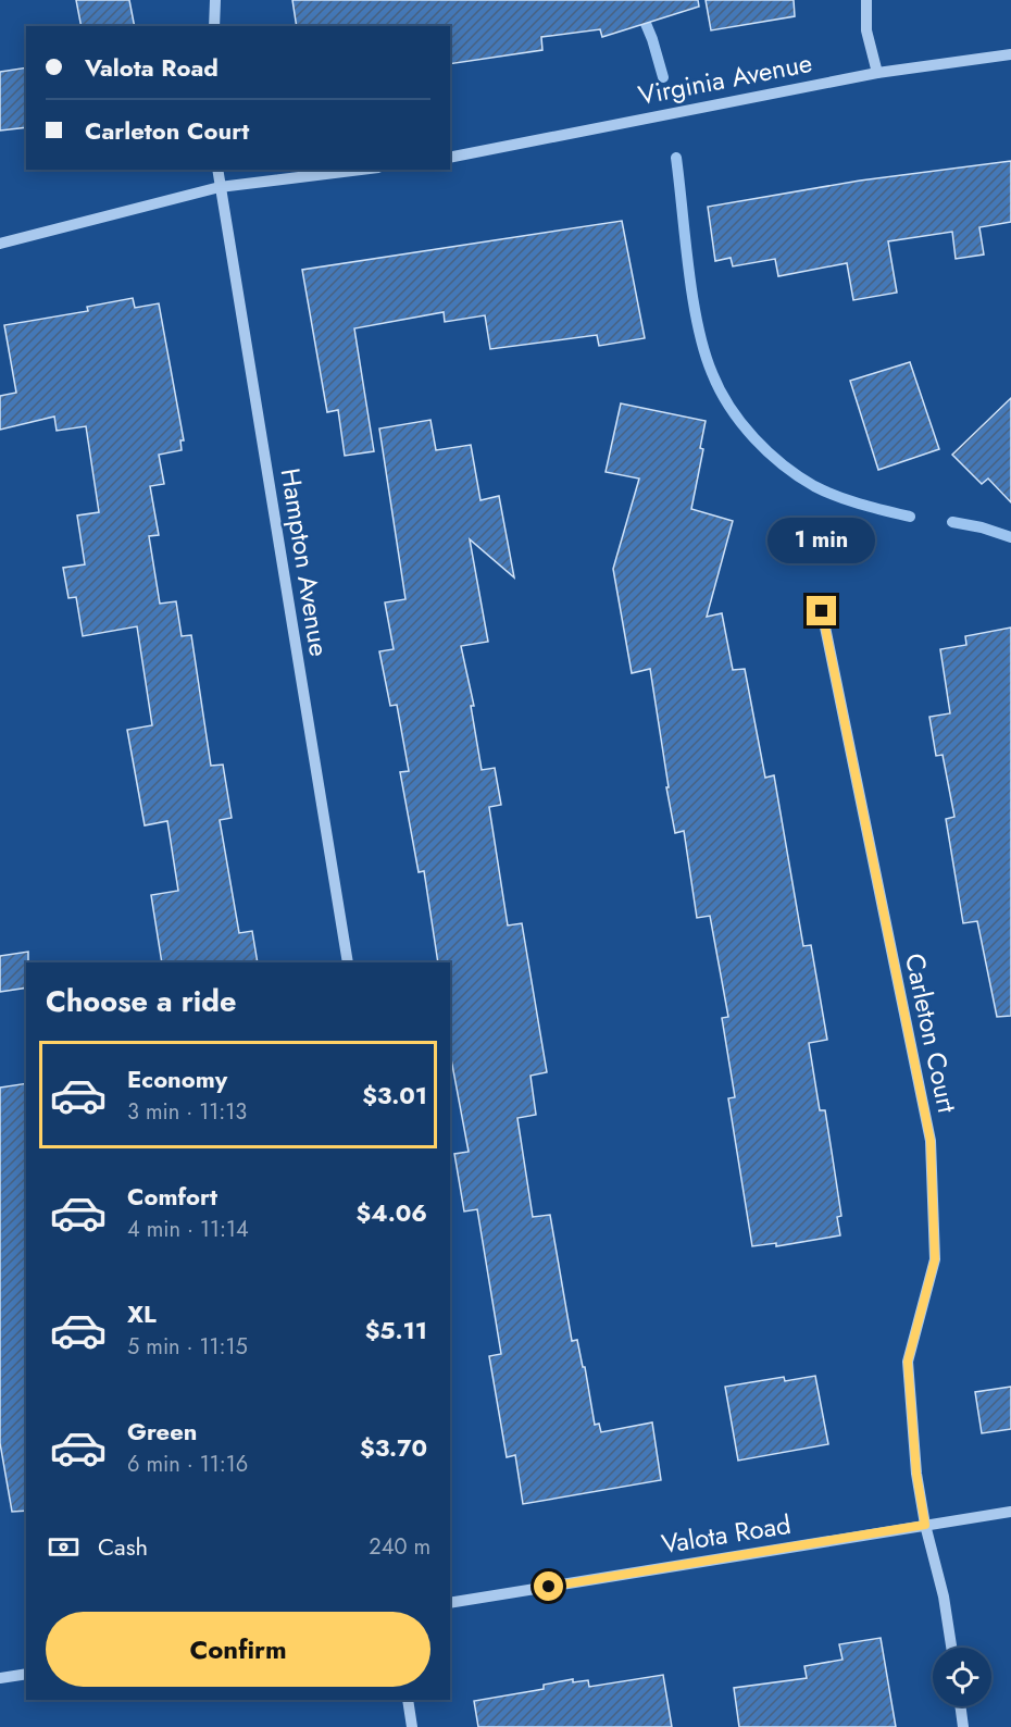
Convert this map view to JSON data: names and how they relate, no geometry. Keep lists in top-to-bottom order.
{
  "streets": {
    "street": [
      "Virginia Avenue",
      "Hampton Avenue",
      "Carleton Court",
      "Valota Road"
    ]
  },
  "crossings": [
    ["Carleton Court", "Valota Road"]
  ],
  "page": {
    "banner": ["Valota Road", "Carleton Court"],
    "bubble": "1 min",
    "heading": "Choose a ride",
    "list": [
      {
        "name": "Economy",
        "note": "3 min · 11:13",
        "value": "$3.01"
      },
      {
        "name": "Comfort",
        "note": "4 min · 11:14",
        "value": "$4.06"
      },
      {
        "name": "XL",
        "note": "5 min · 11:15",
        "value": "$5.11"
      },
      {
        "name": "Green",
        "note": "6 min · 11:16",
        "value": "$3.70"
      }
    ],
    "pay": ["Cash", "240 m"],
    "buttons": "Confirm"
  }
}
